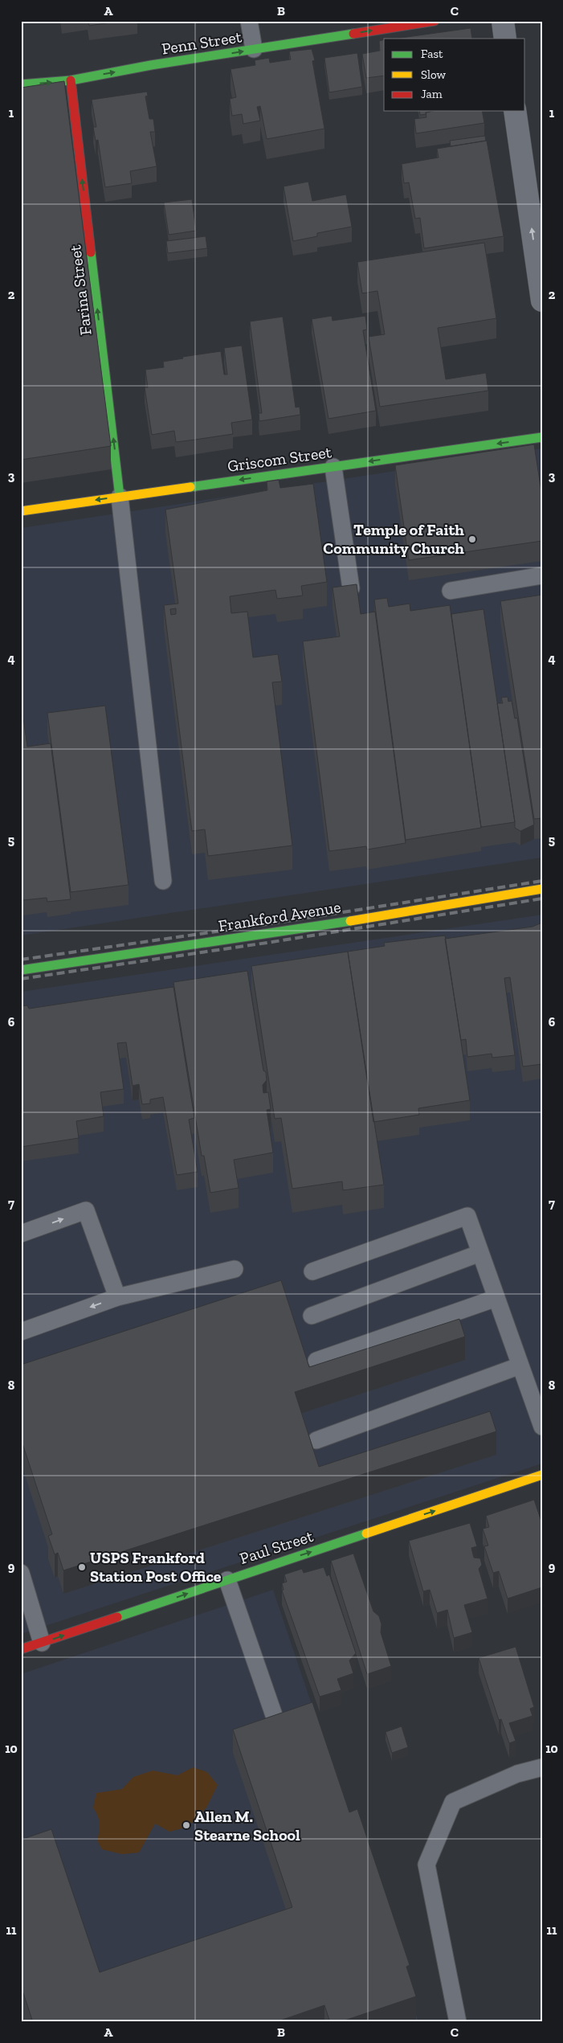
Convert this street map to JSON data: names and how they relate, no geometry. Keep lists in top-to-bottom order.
{
  "streets": {
    "street": [
      "Penn Street",
      "Farina Street",
      "Griscom Street",
      "Frankford Avenue",
      "Paul Street"
    ]
  },
  "crossings": [
    ["Penn Street", "Farina Street"],
    ["Farina Street", "Griscom Street"]
  ],
  "one_way": [
    "Penn Street",
    "Farina Street",
    "Griscom Street",
    "Paul Street"
  ],
  "places": ["Temple of Faith Community Church", "USPS Frankford Station Post Office", "Allen M. Stearne School"],
  "legend": ["Fast", "Slow", "Jam"],
  "grid": {
    "columns": ["A", "B", "C"],
    "rows": [
      "1",
      "2",
      "3",
      "4",
      "5",
      "6",
      "7",
      "8",
      "9",
      "10",
      "11"
    ]
  }
}
